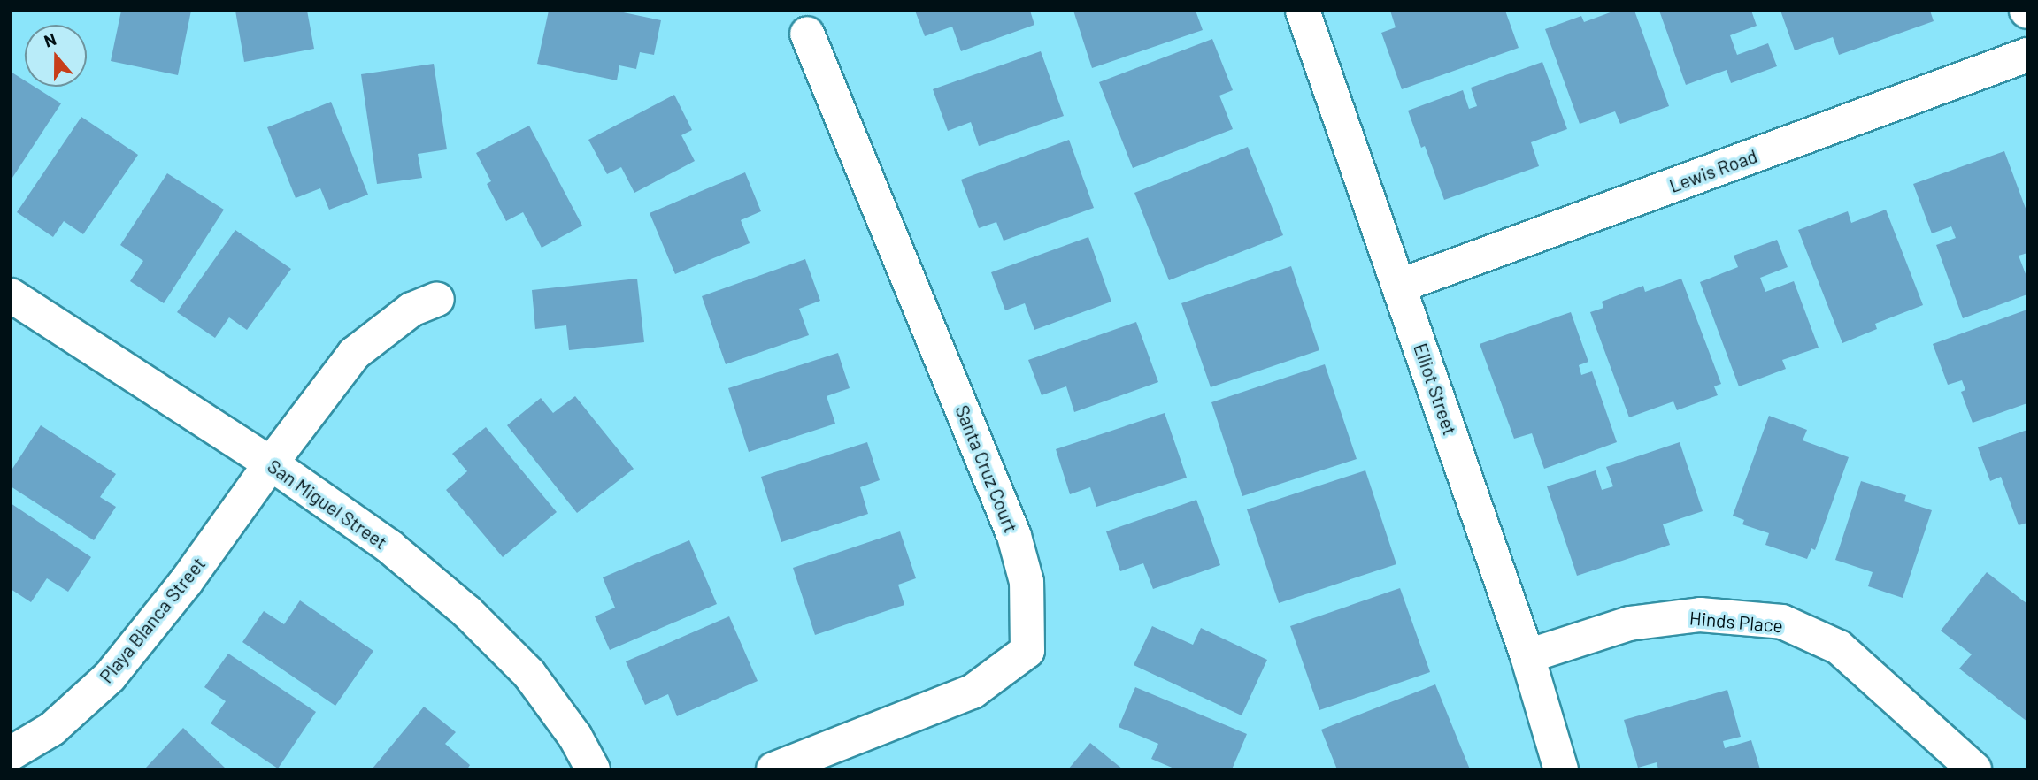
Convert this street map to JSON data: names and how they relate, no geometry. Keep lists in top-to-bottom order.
{
  "streets": {
    "street": [
      "Lewis Road",
      "Elliot Street",
      "Santa Cruz Court",
      "San Miguel Street",
      "Playa Blanca Street",
      "Hinds Place"
    ]
  },
  "crossings": [
    ["Lewis Road", "Elliot Street"],
    ["Elliot Street", "Hinds Place"],
    ["San Miguel Street", "Playa Blanca Street"]
  ],
  "north": "top"
}
